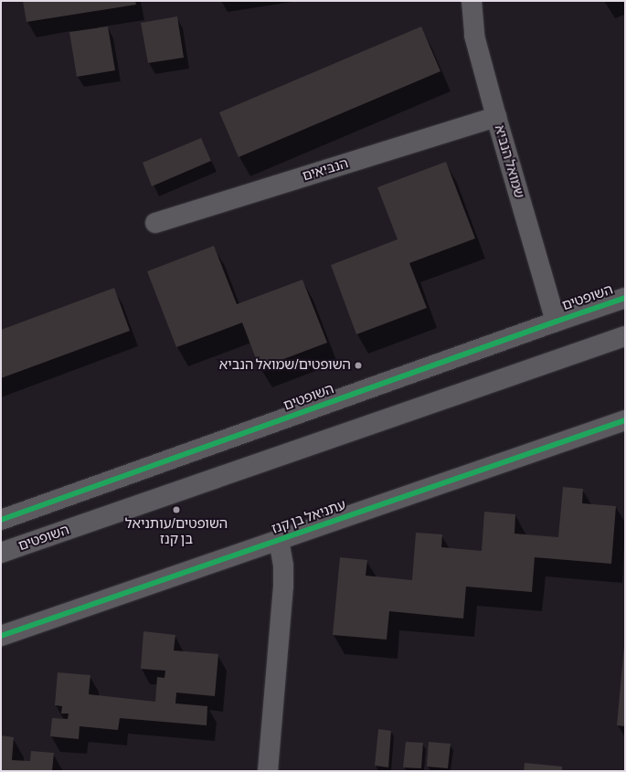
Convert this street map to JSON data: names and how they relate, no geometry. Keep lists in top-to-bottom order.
{
  "streets": {
    "street": [
      "שמואל הנביא",
      "הנביאים",
      "השופטים",
      "עתניאל בן קנז"
    ]
  },
  "crossings": [
    ["שמואל הנביא", "הנביאים"],
    ["שמואל הנביא", "השופטים"]
  ],
  "places": ["השופטים/שמואל הנביא", "השופטים/עותניאל בן קנז"]
}
